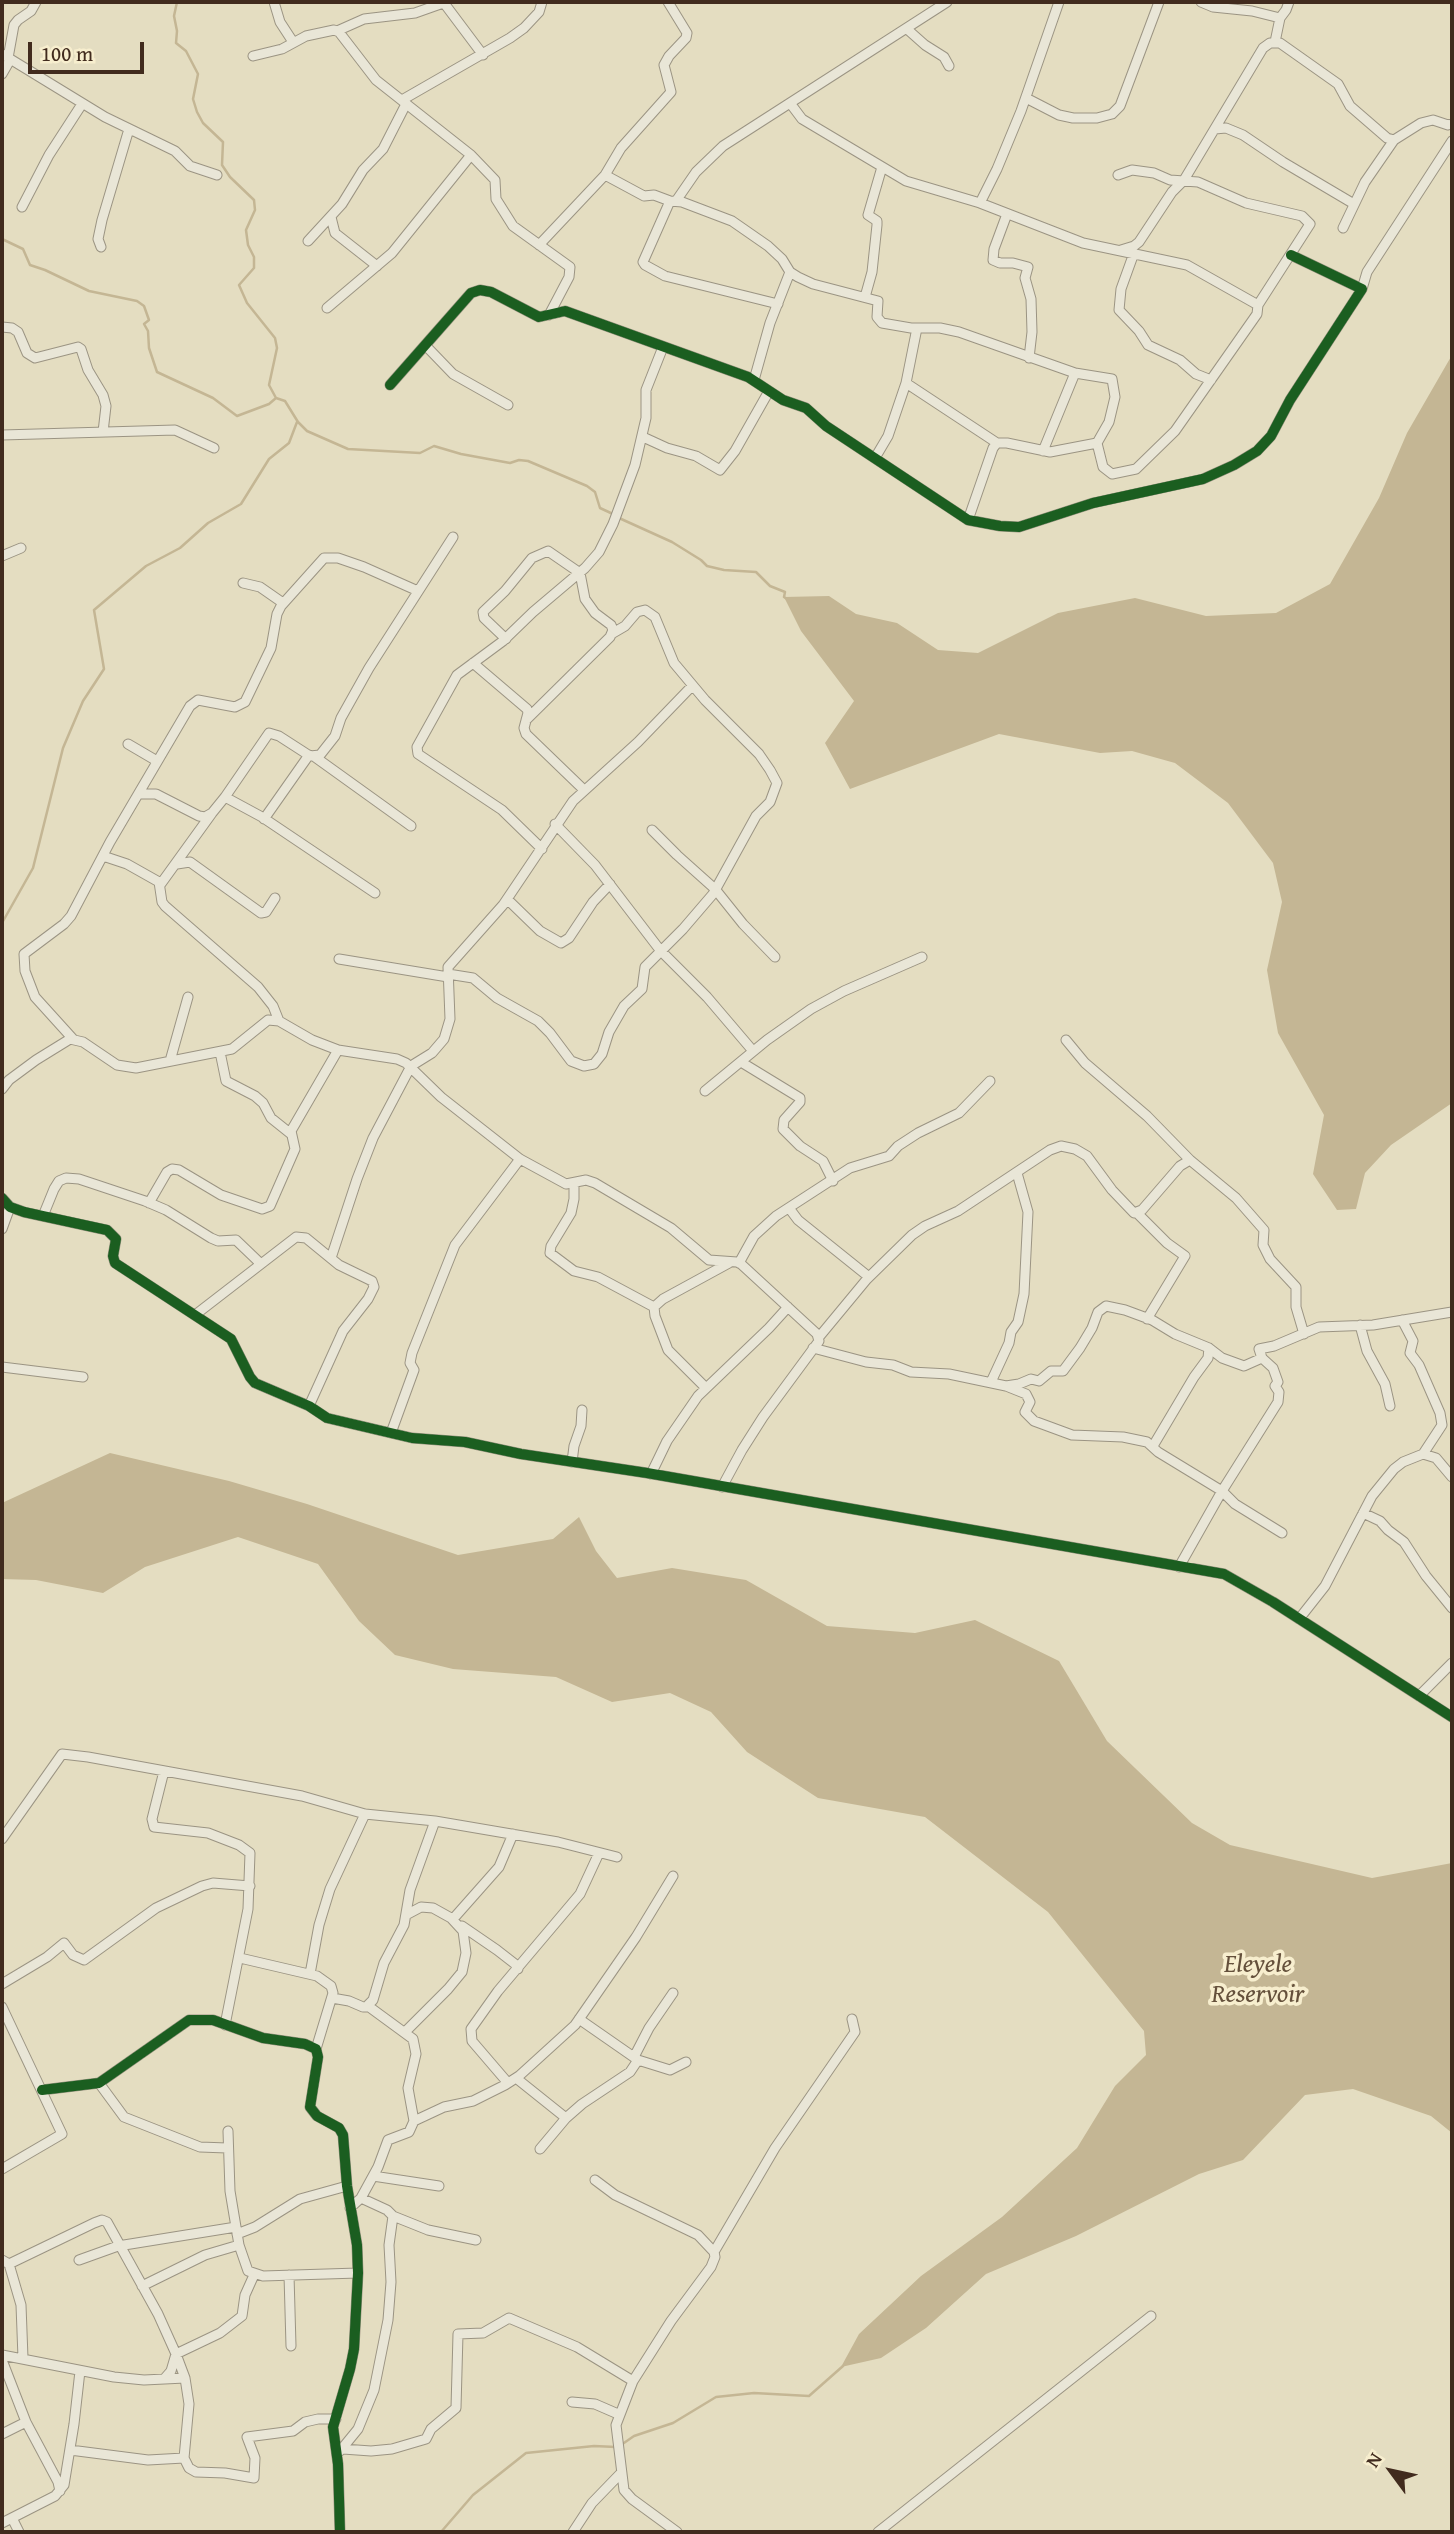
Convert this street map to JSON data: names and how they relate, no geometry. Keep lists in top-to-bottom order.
{
  "water": ["Eleyele Reservoir"],
  "scale_bar": "100 m",
  "north": "top left"
}
